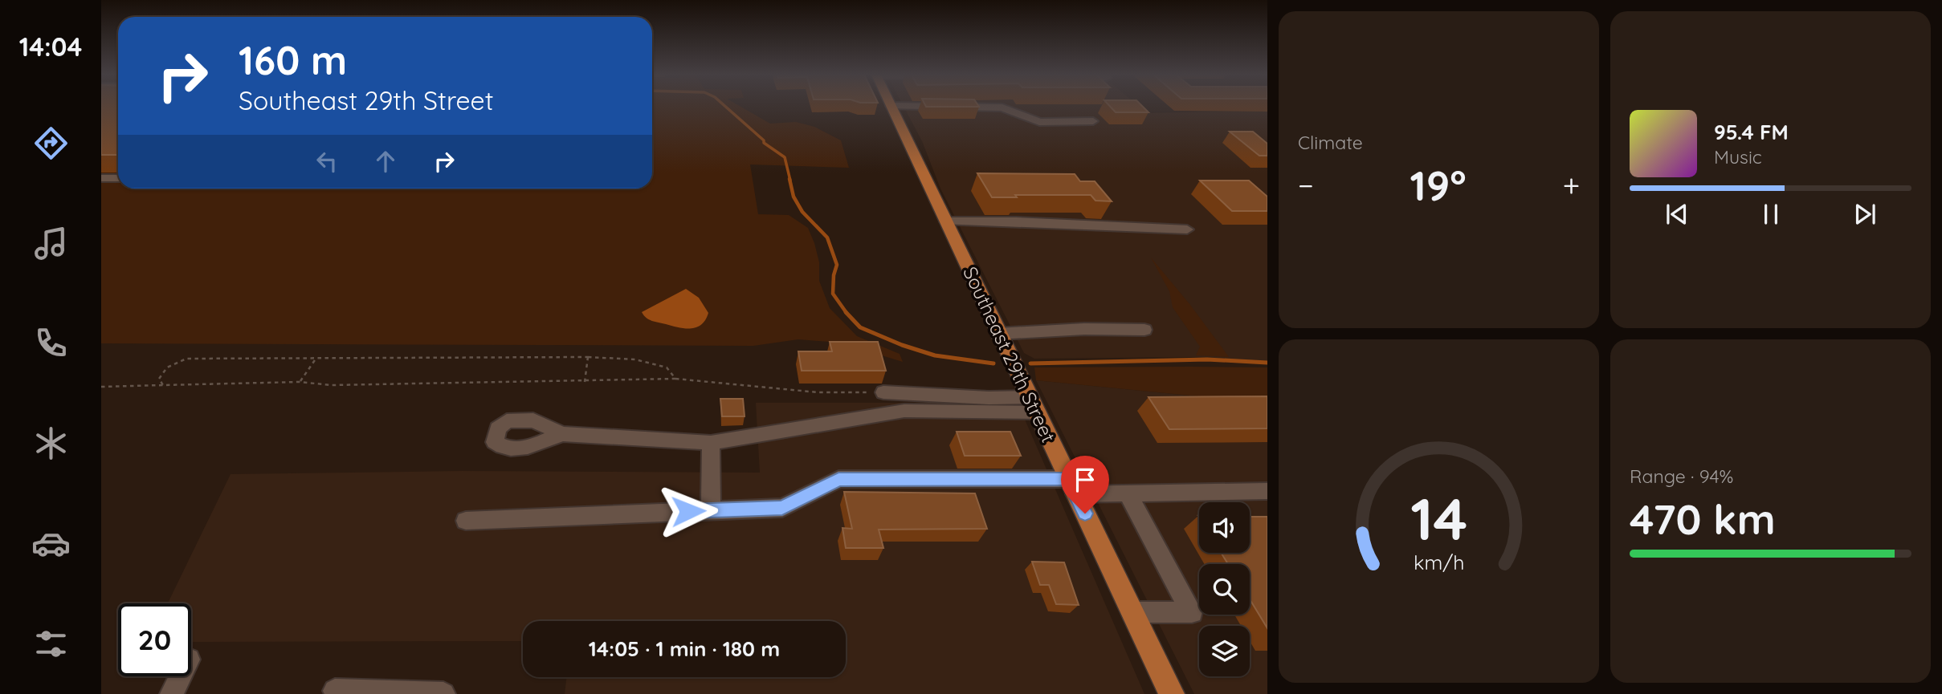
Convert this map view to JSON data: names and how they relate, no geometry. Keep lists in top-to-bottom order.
{
  "streets": {
    "main road": ["Southeast 29th Street"]
  },
  "page": {
    "tabs": "14:04",
    "tile": [
      "Climate",
      ["Range · 94%", "470 km"]
    ],
    "turn": ["160 m", "Southeast 29th Street"],
    "song": ["95.4 FM", "Music"],
    "heat": ["−", "19°", "+"],
    "limit": "20",
    "trip": "14:05 · 1 min · 180 m",
    "gauge": ["14", "km/h"]
  }
}
